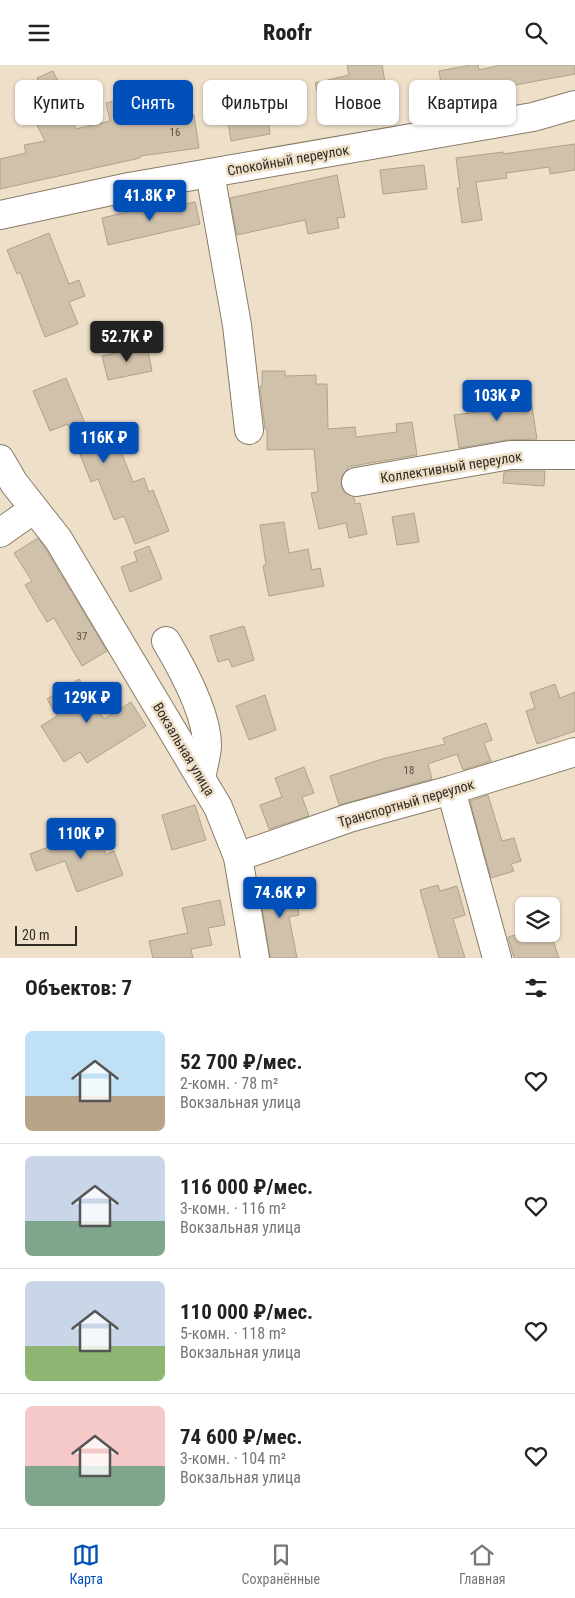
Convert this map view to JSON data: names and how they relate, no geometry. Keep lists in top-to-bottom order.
{
  "streets": {
    "street": [
      "Спокойный переулок",
      "Коллективный переулок",
      "Вокзальная улица",
      "Транспортный переулок"
    ]
  },
  "crossings": [
    ["Вокзальная улица", "Транспортный переулок"]
  ],
  "house_numbers": ["16", "37", "18"],
  "scale_bar": "20 m",
  "page": {
    "header": "Roofr",
    "chip": [
      "Купить",
      "Снять",
      "Фильтры",
      "Новое",
      "Квартира"
    ],
    "price": [
      "41.8K ₽",
      "52.7K ₽",
      "103K ₽",
      "116K ₽",
      "129K ₽",
      "110K ₽",
      "74.6K ₽"
    ],
    "scale": "20 m",
    "heading": "Объектов: 7",
    "list": [
      {
        "name": "52 700 ₽/мес.",
        "note": "2-комн. · 78 m² · Вокзальная улица"
      },
      {
        "name": "116 000 ₽/мес.",
        "note": "3-комн. · 116 m² · Вокзальная улица"
      },
      {
        "name": "110 000 ₽/мес.",
        "note": "5-комн. · 118 m² · Вокзальная улица"
      },
      {
        "name": "74 600 ₽/мес.",
        "note": "3-комн. · 104 m² · Вокзальная улица"
      }
    ],
    "tabs": ["Карта", "Сохранённые", "Главная"]
  }
}
